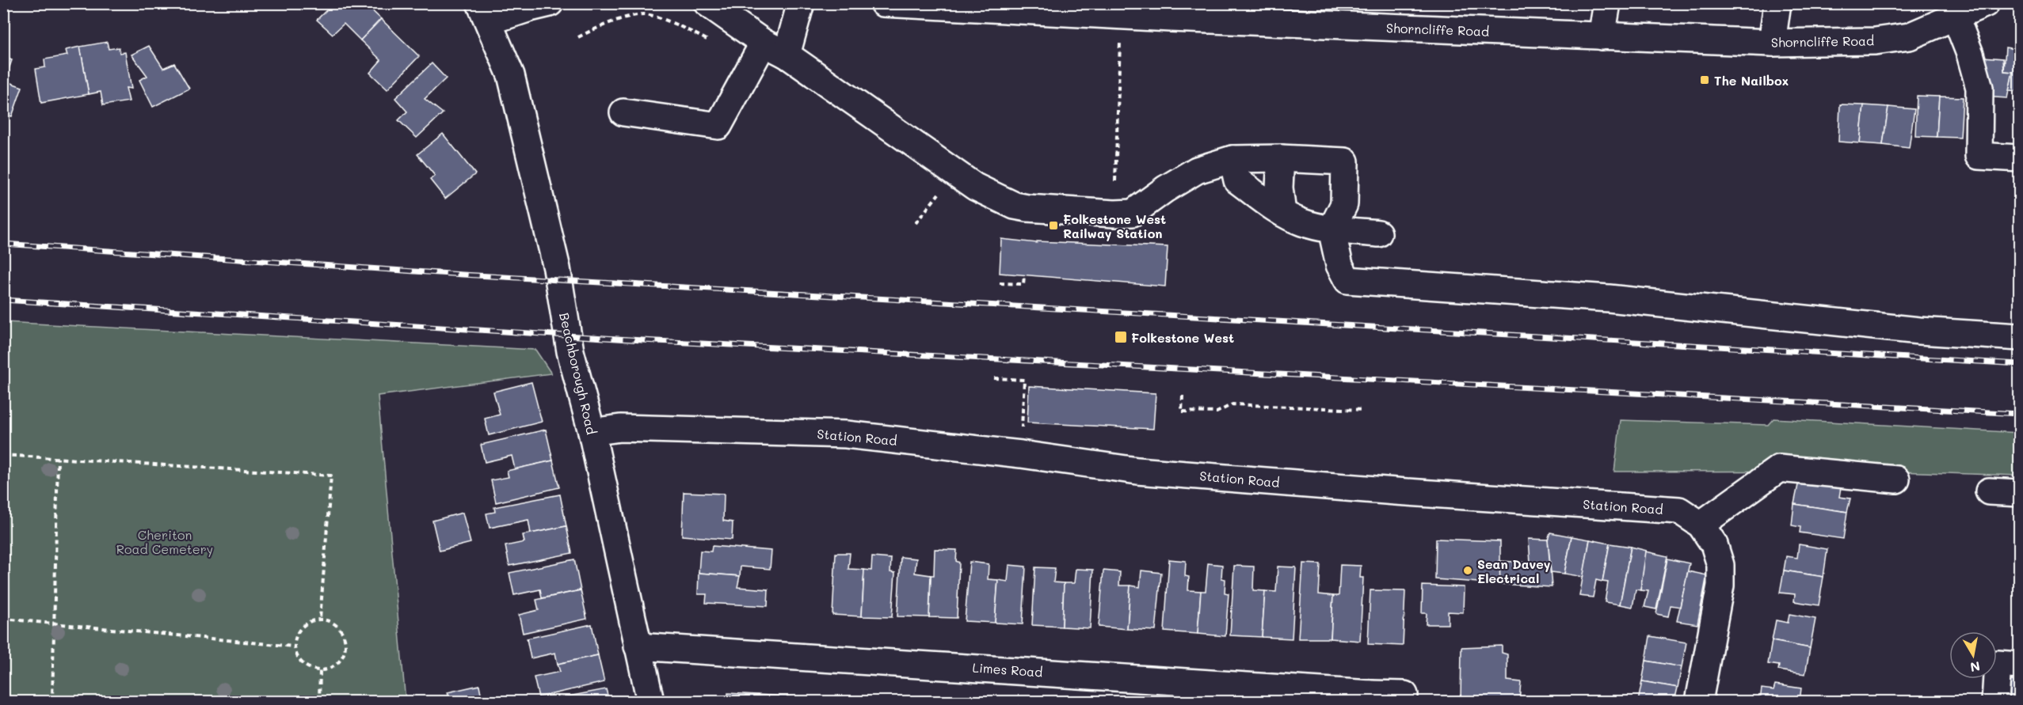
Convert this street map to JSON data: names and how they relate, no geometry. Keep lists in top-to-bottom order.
{
  "streets": {
    "street": [
      "Shorncliffe Road",
      "Beachborough Road",
      "Station Road",
      "Limes Road"
    ]
  },
  "crossings": [
    ["Beachborough Road", "Station Road"],
    ["Beachborough Road", "Limes Road"]
  ],
  "parks": ["Cheriton Road Cemetery"],
  "places": {
    "transit": ["The Nailbox", "Folkestone West Railway Station", "Folkestone West"],
    "other": ["Sean Davey Electrical"]
  },
  "north": "bottom"
}
